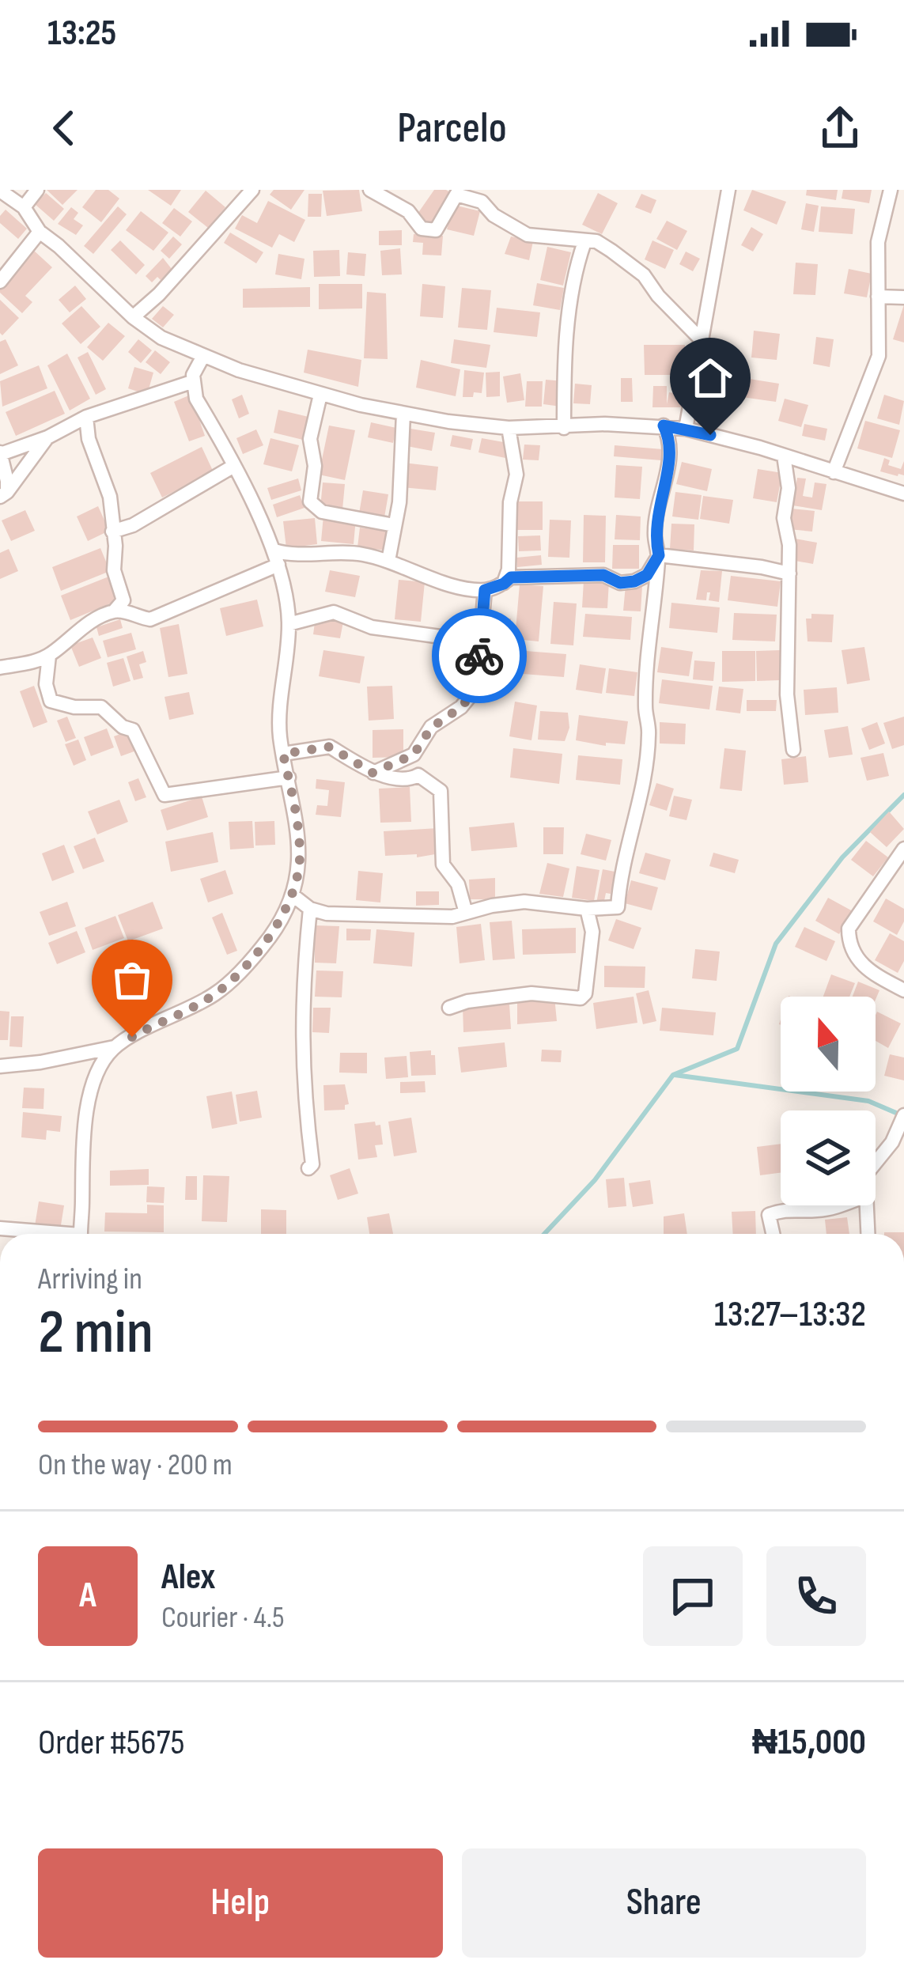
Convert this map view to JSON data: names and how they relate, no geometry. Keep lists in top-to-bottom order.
{
  "north": "top",
  "page": {
    "status": "13:25",
    "header": "Parcelo",
    "heading": ["2 min", "Arriving in", "13:27–13:32"],
    "panel": [
      "Alex",
      "Courier · 4.5",
      "Order #5675",
      "₦15,000"
    ],
    "bar": "On the way · 200 m",
    "round": "A",
    "buttons": ["Help", "Share"]
  }
}
